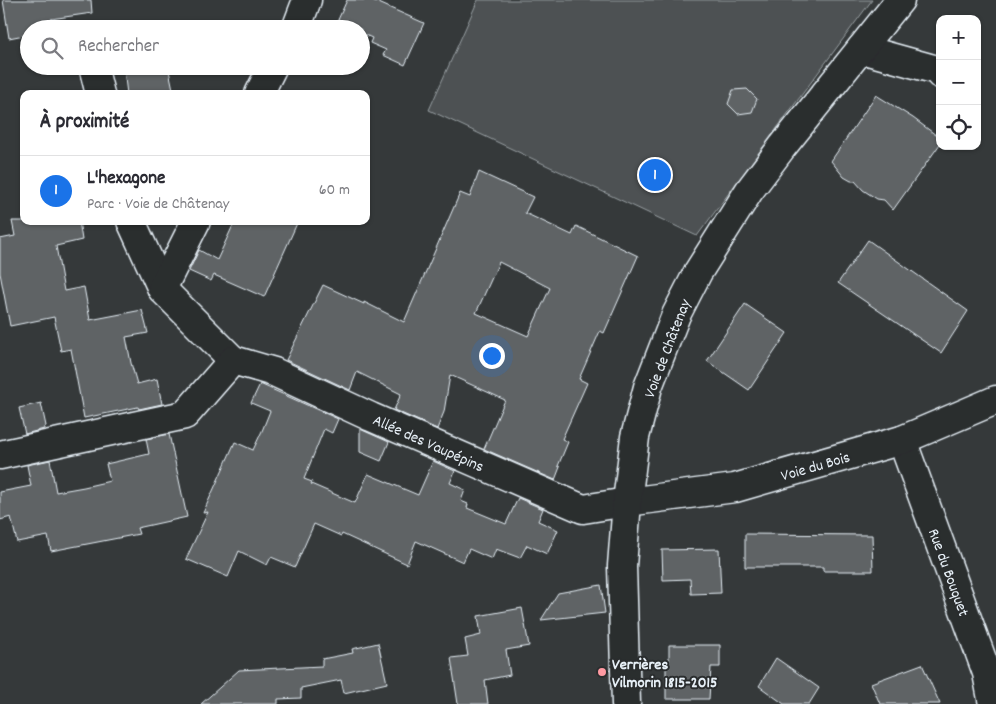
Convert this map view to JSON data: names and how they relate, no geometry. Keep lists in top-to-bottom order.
{
  "streets": {
    "street": [
      "Voie de Châtenay",
      "Allée des Vaupépins",
      "Voie du Bois",
      "Rue du Bouquet"
    ]
  },
  "crossings": [
    ["Voie de Châtenay", "Allée des Vaupépins"],
    ["Voie de Châtenay", "Voie du Bois"],
    ["Allée des Vaupépins", "Voie du Bois"],
    ["Voie du Bois", "Rue du Bouquet"]
  ],
  "places": ["Verrières Vilmorin 1815-2015"],
  "page": {
    "map_buttons": ["+", "−"],
    "search": "Rechercher",
    "heading": "À proximité",
    "list": [
      {
        "mark": "1",
        "name": "L'hexagone",
        "note": "Parc · Voie de Châtenay",
        "value": "60 m"
      }
    ],
    "pins": "1"
  }
}
